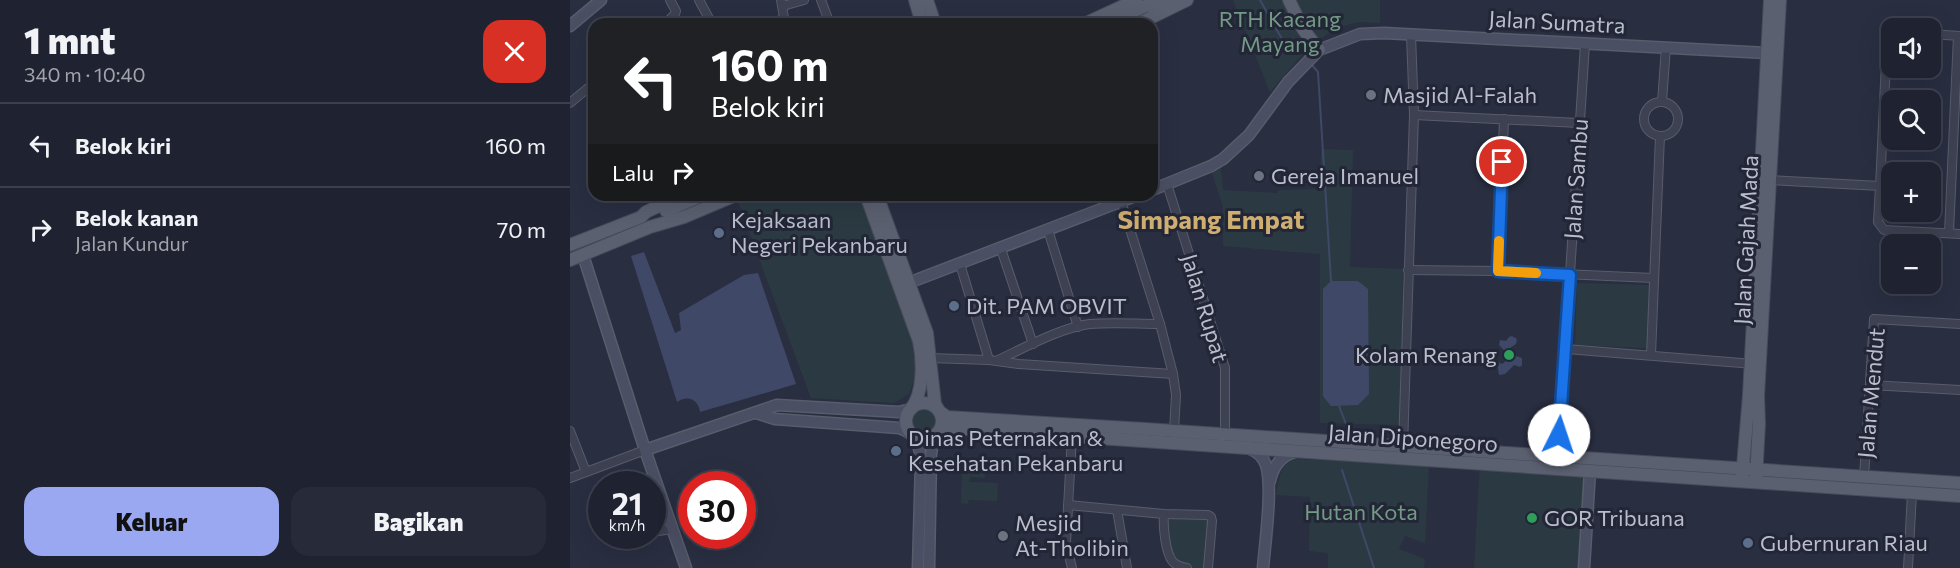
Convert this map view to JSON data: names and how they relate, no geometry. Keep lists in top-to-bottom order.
{
  "streets": {
    "main road": ["Jalan Gajah Mada", "Jalan Diponegoro"],
    "street": [
      "Jalan Sumatra",
      "Jalan Sambu",
      "Jalan Rupat",
      "Jalan Mendut"
    ]
  },
  "crossings": [
    ["Jalan Sumatra", "Jalan Sambu"],
    ["Jalan Sumatra", "Jalan Gajah Mada"],
    ["Jalan Sumatra", "Jalan Rupat"],
    ["Jalan Sambu", "Jalan Diponegoro"],
    ["Jalan Gajah Mada", "Jalan Diponegoro"],
    ["Jalan Rupat", "Jalan Diponegoro"],
    ["Jalan Mendut", "Jalan Diponegoro"]
  ],
  "districts": ["Simpang Empat"],
  "parks": ["RTH Kacang Mayang", "Hutan Kota"],
  "places": [
    "Masjid Al-Falah",
    "Gereja Imanuel",
    "Kejaksaan Negeri Pekanbaru",
    "Dit. PAM OBVIT",
    "Kolam Renang",
    "Dinas Peternakan & Kesehatan Pekanbaru",
    "GOR Tribuana",
    "Mesjid At-Tholibin",
    "Gubernuran Riau"
  ],
  "page": {
    "heading": ["1 mnt", "340 m · 10:40"],
    "map_buttons": ["+", "−"],
    "turn": ["160 m", "Belok kiri"],
    "list": [
      {
        "name": "Belok kiri",
        "value": "160 m"
      },
      {
        "name": "Belok kanan",
        "note": "Jalan Kundur",
        "value": "70 m"
      }
    ],
    "then": "Lalu",
    "speed": "21 km/h",
    "limit": "30",
    "buttons": ["Keluar", "Bagikan"]
  }
}
